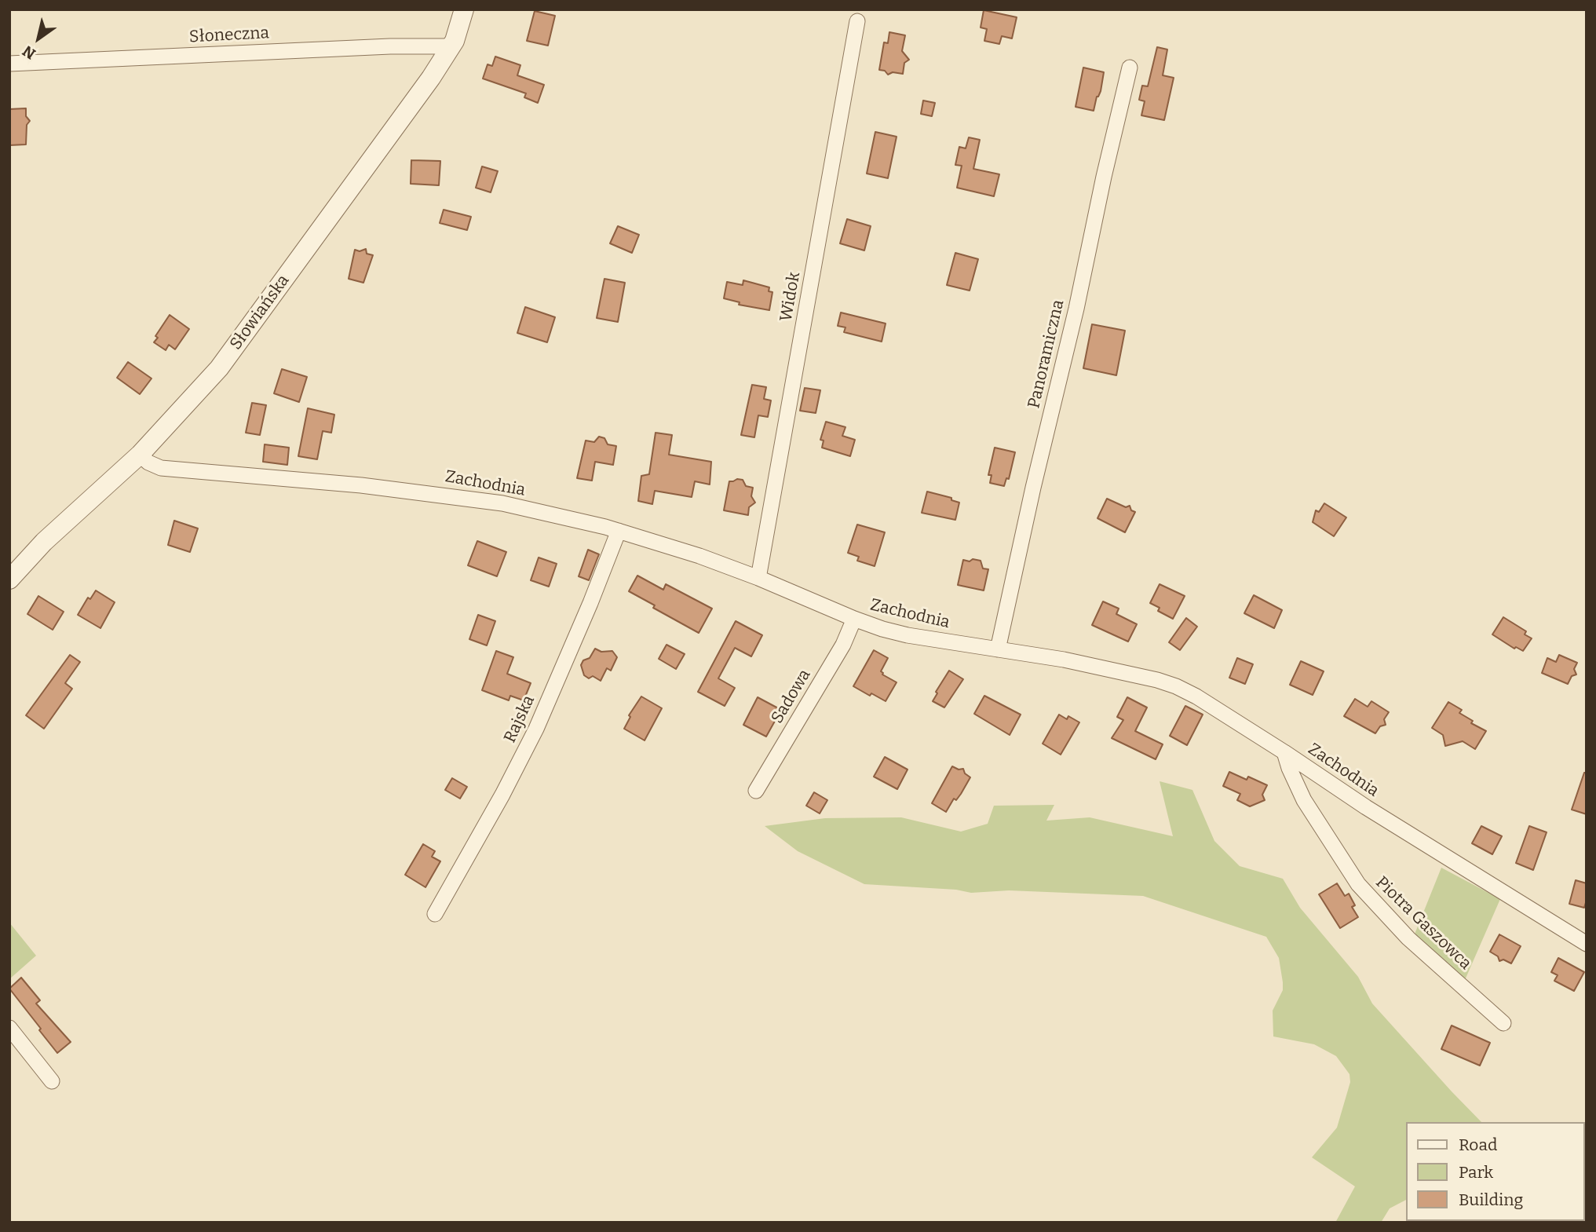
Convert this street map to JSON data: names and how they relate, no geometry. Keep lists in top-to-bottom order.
{
  "streets": {
    "street": [
      "Słoneczna",
      "Widok",
      "Słowiańska",
      "Panoramiczna",
      "Zachodnia",
      "Sadowa",
      "Rajska",
      "Piotra Gaszowca"
    ]
  },
  "crossings": [
    ["Słoneczna", "Słowiańska"],
    ["Widok", "Zachodnia"],
    ["Słowiańska", "Zachodnia"],
    ["Panoramiczna", "Zachodnia"],
    ["Zachodnia", "Sadowa"],
    ["Zachodnia", "Rajska"],
    ["Zachodnia", "Piotra Gaszowca"]
  ],
  "legend": ["Road", "Park", "Building"],
  "north": "bottom left"
}
